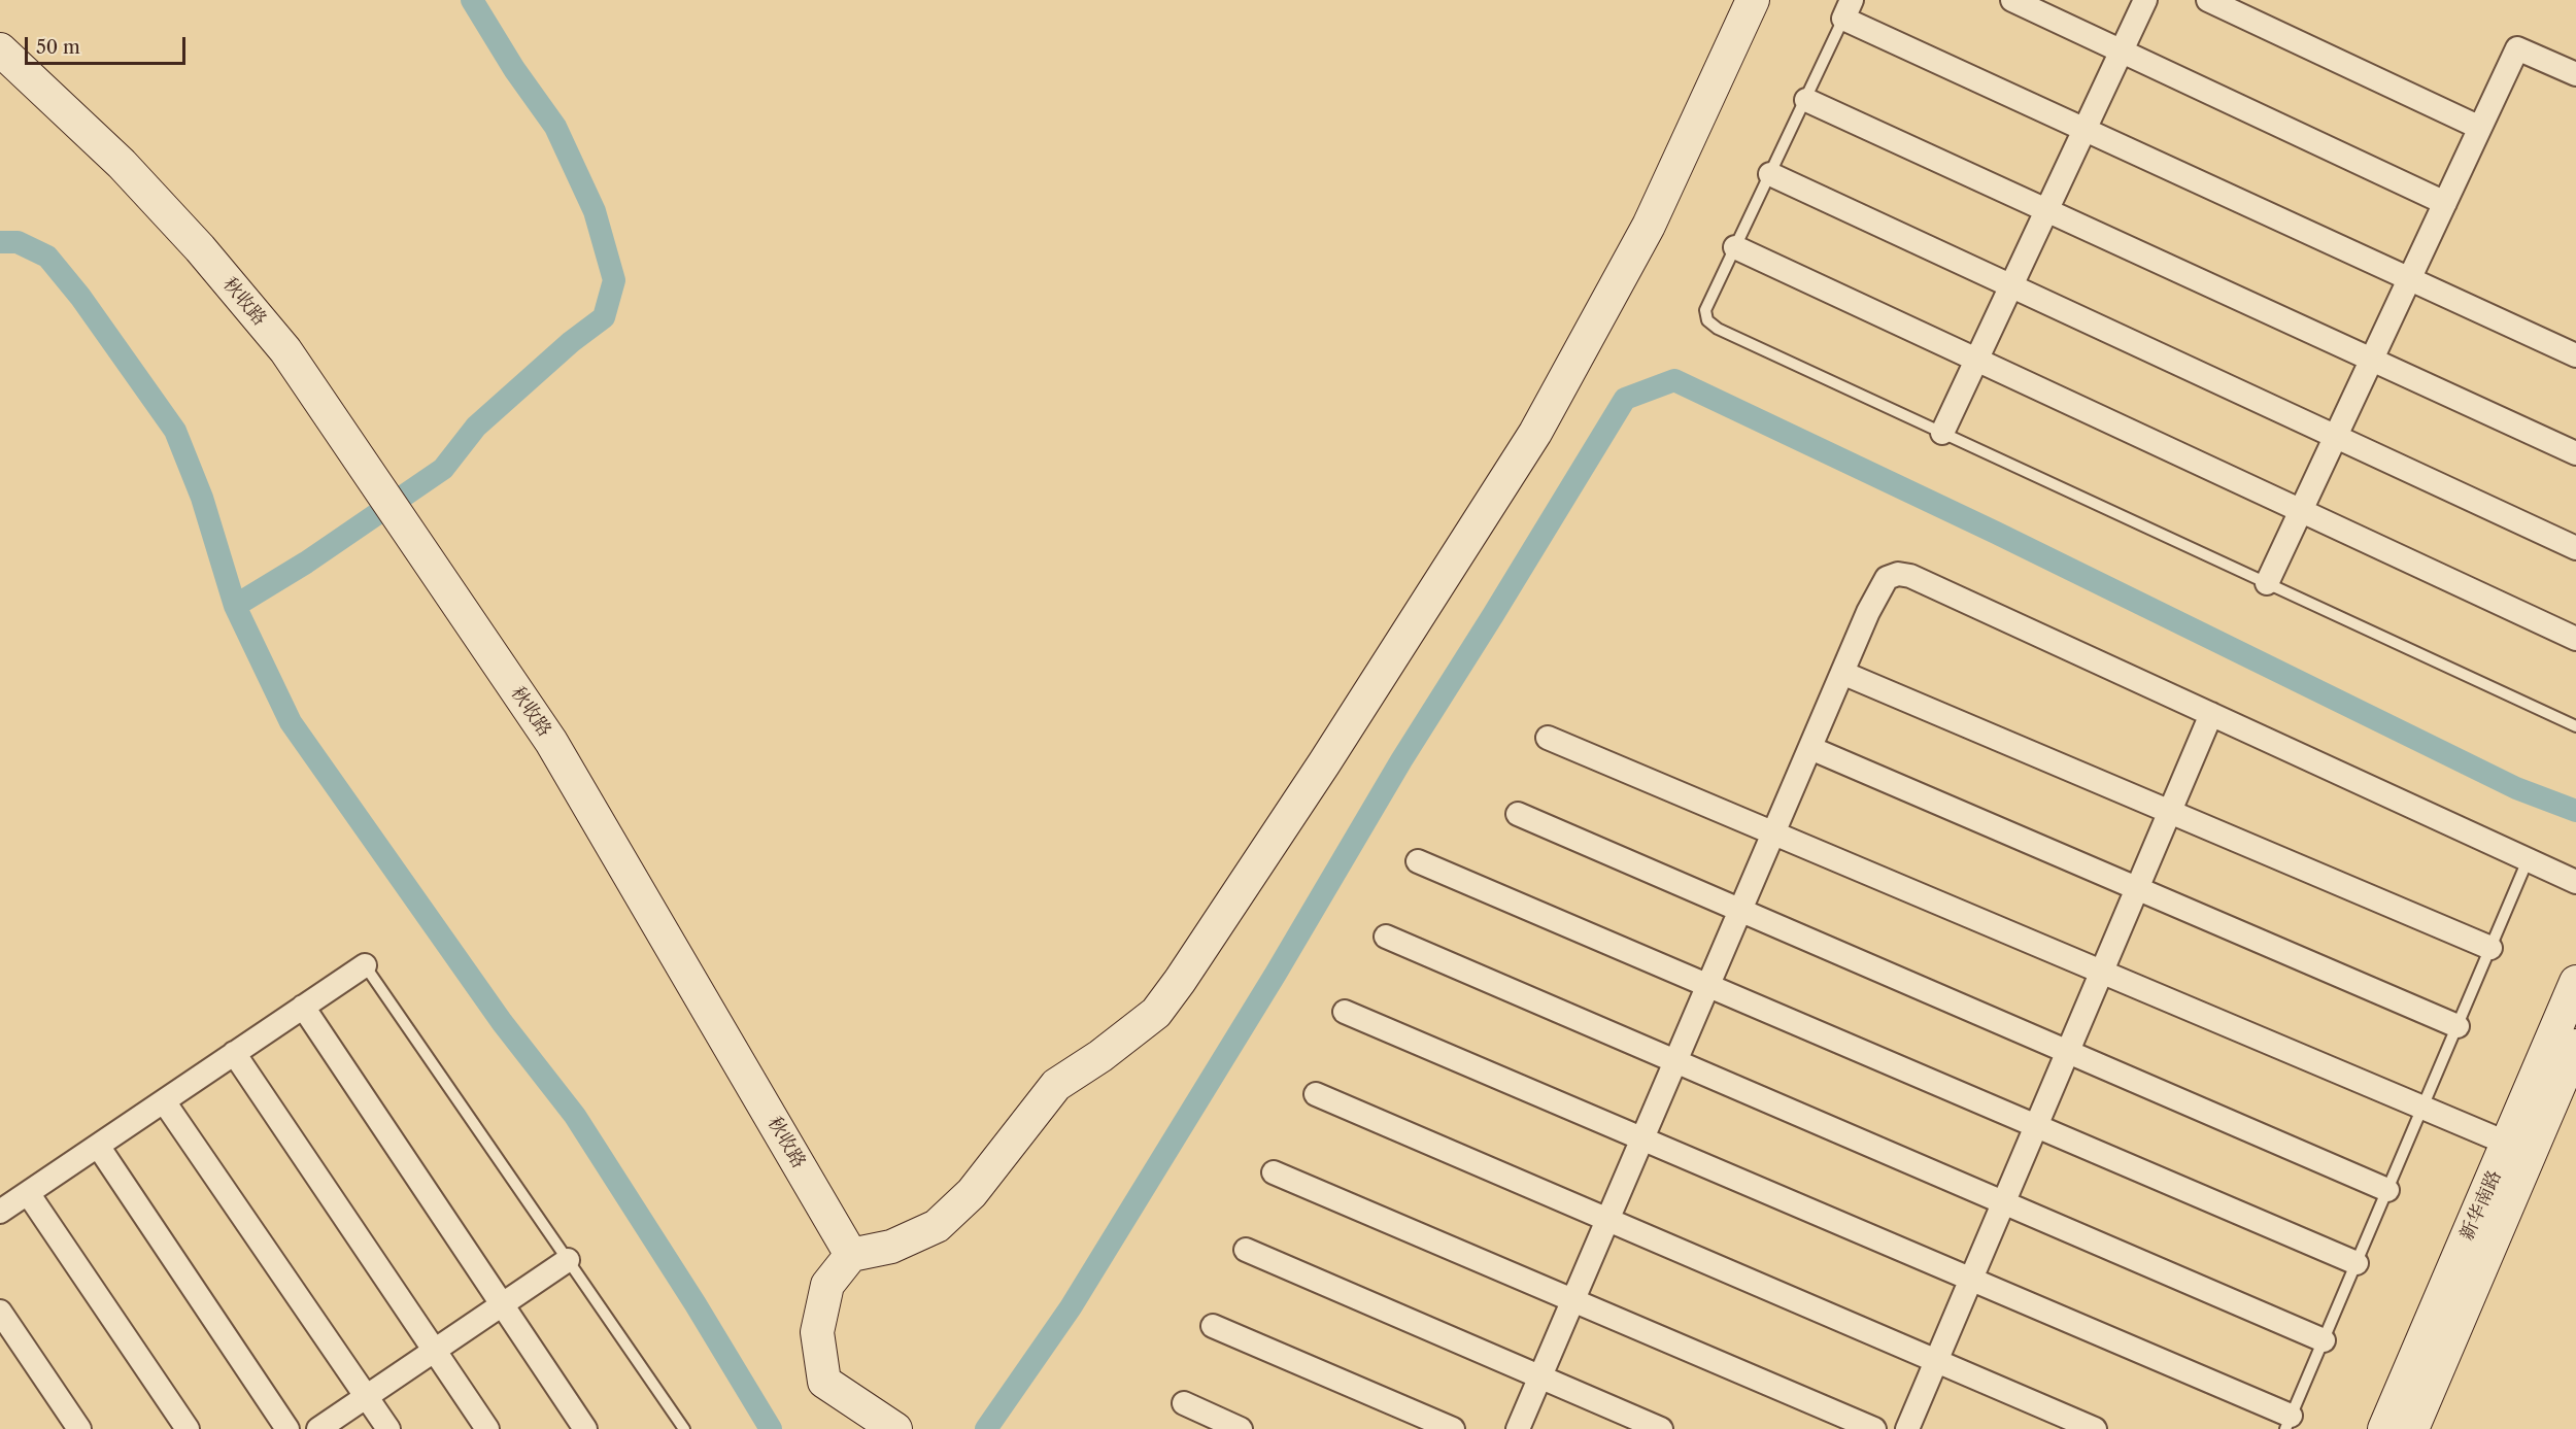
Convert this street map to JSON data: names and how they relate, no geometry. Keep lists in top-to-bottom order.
{
  "streets": {
    "street": ["秋收路", "新华南路"]
  },
  "scale_bar": "50 m"
}
